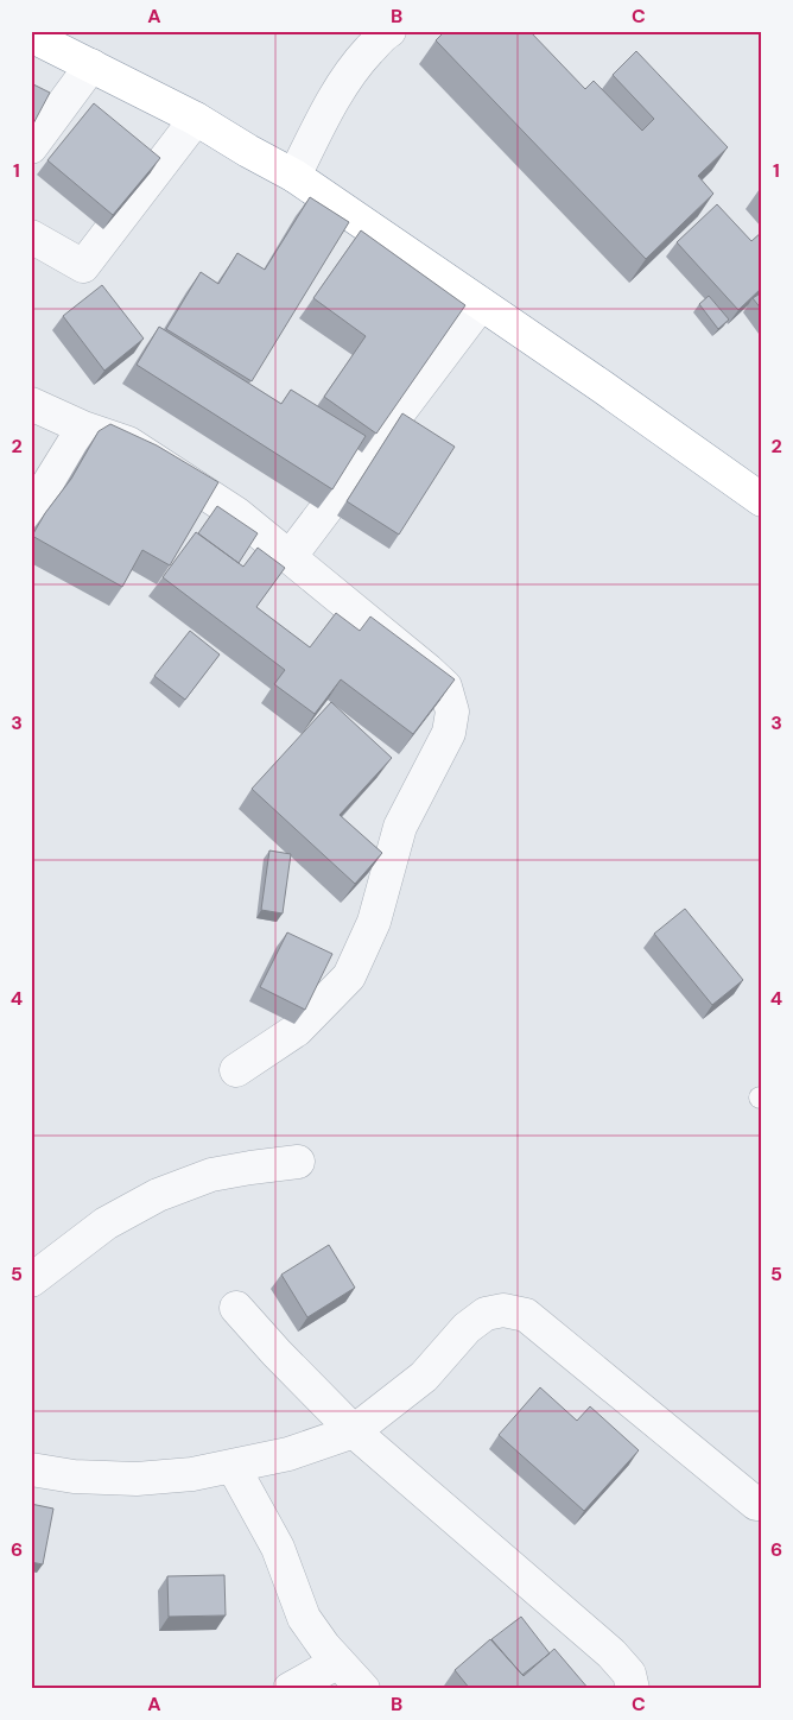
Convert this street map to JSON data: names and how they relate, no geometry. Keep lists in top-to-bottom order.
{
  "grid": {
    "columns": ["A", "B", "C"],
    "rows": [
      "1",
      "2",
      "3",
      "4",
      "5",
      "6"
    ]
  }
}
